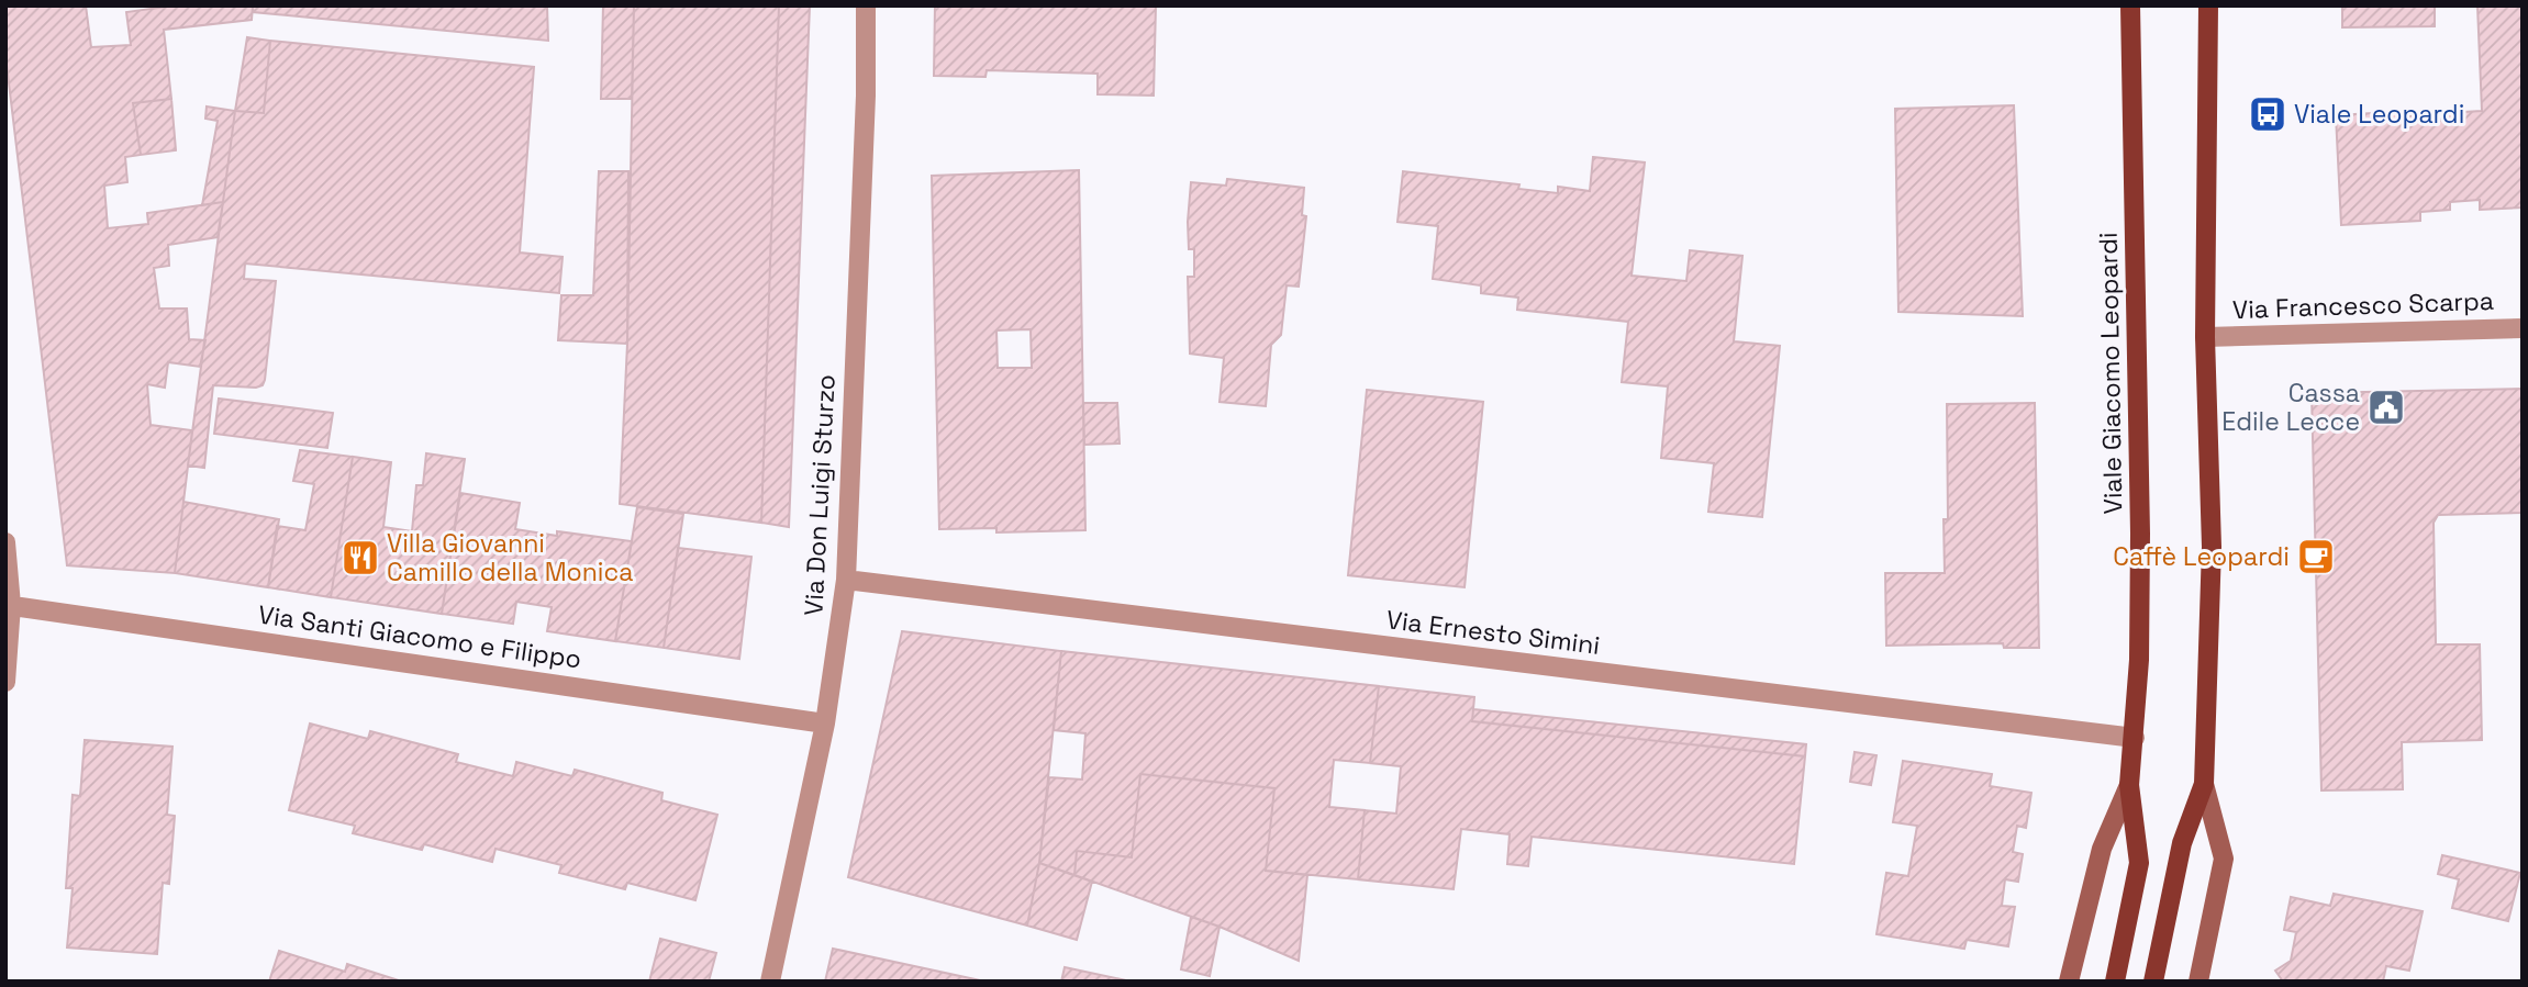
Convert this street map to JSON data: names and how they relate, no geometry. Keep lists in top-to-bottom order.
{
  "streets": {
    "main road": ["Viale Giacomo Leopardi"],
    "street": [
      "Via Francesco Scarpa",
      "Via Don Luigi Sturzo",
      "Via Ernesto Simini",
      "Via Santi Giacomo e Filippo"
    ]
  },
  "crossings": [
    ["Viale Giacomo Leopardi", "Via Ernesto Simini"],
    ["Via Don Luigi Sturzo", "Via Ernesto Simini"],
    ["Via Don Luigi Sturzo", "Via Santi Giacomo e Filippo"]
  ],
  "places": {
    "bus stop": ["Viale Leopardi"],
    "public building": ["Cassa Edile Lecce"],
    "cafe": ["Caffè Leopardi"],
    "restaurant": ["Villa Giovanni Camillo della Monica"]
  }
}
